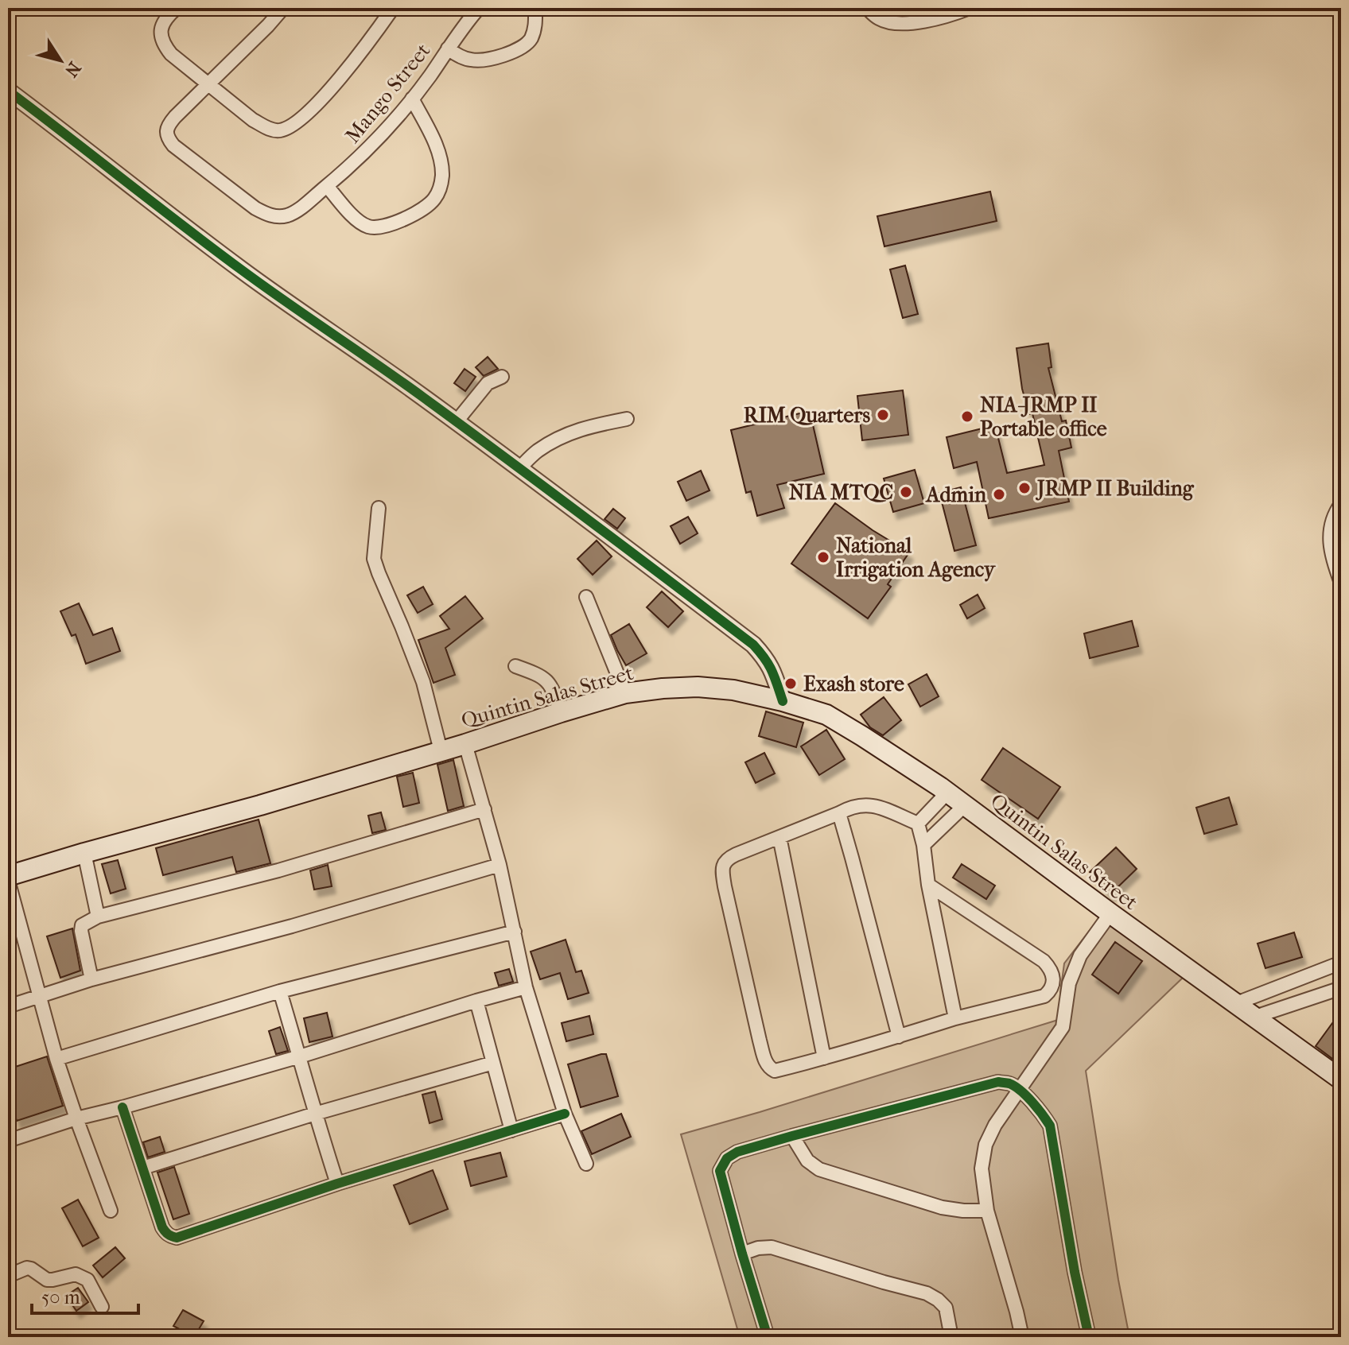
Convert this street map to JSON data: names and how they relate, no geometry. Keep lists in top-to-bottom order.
{
  "streets": {
    "main road": ["Quintin Salas Street"],
    "street": ["Mango Street"]
  },
  "places": [
    "RIM Quarters",
    "NIA-JRMP II Portable office",
    "JRMP II Building",
    "NIA MTQC",
    "Admin",
    "National Irrigation Agency",
    "Exash store"
  ],
  "scale_bar": "50 m",
  "north": "bottom right"
}
